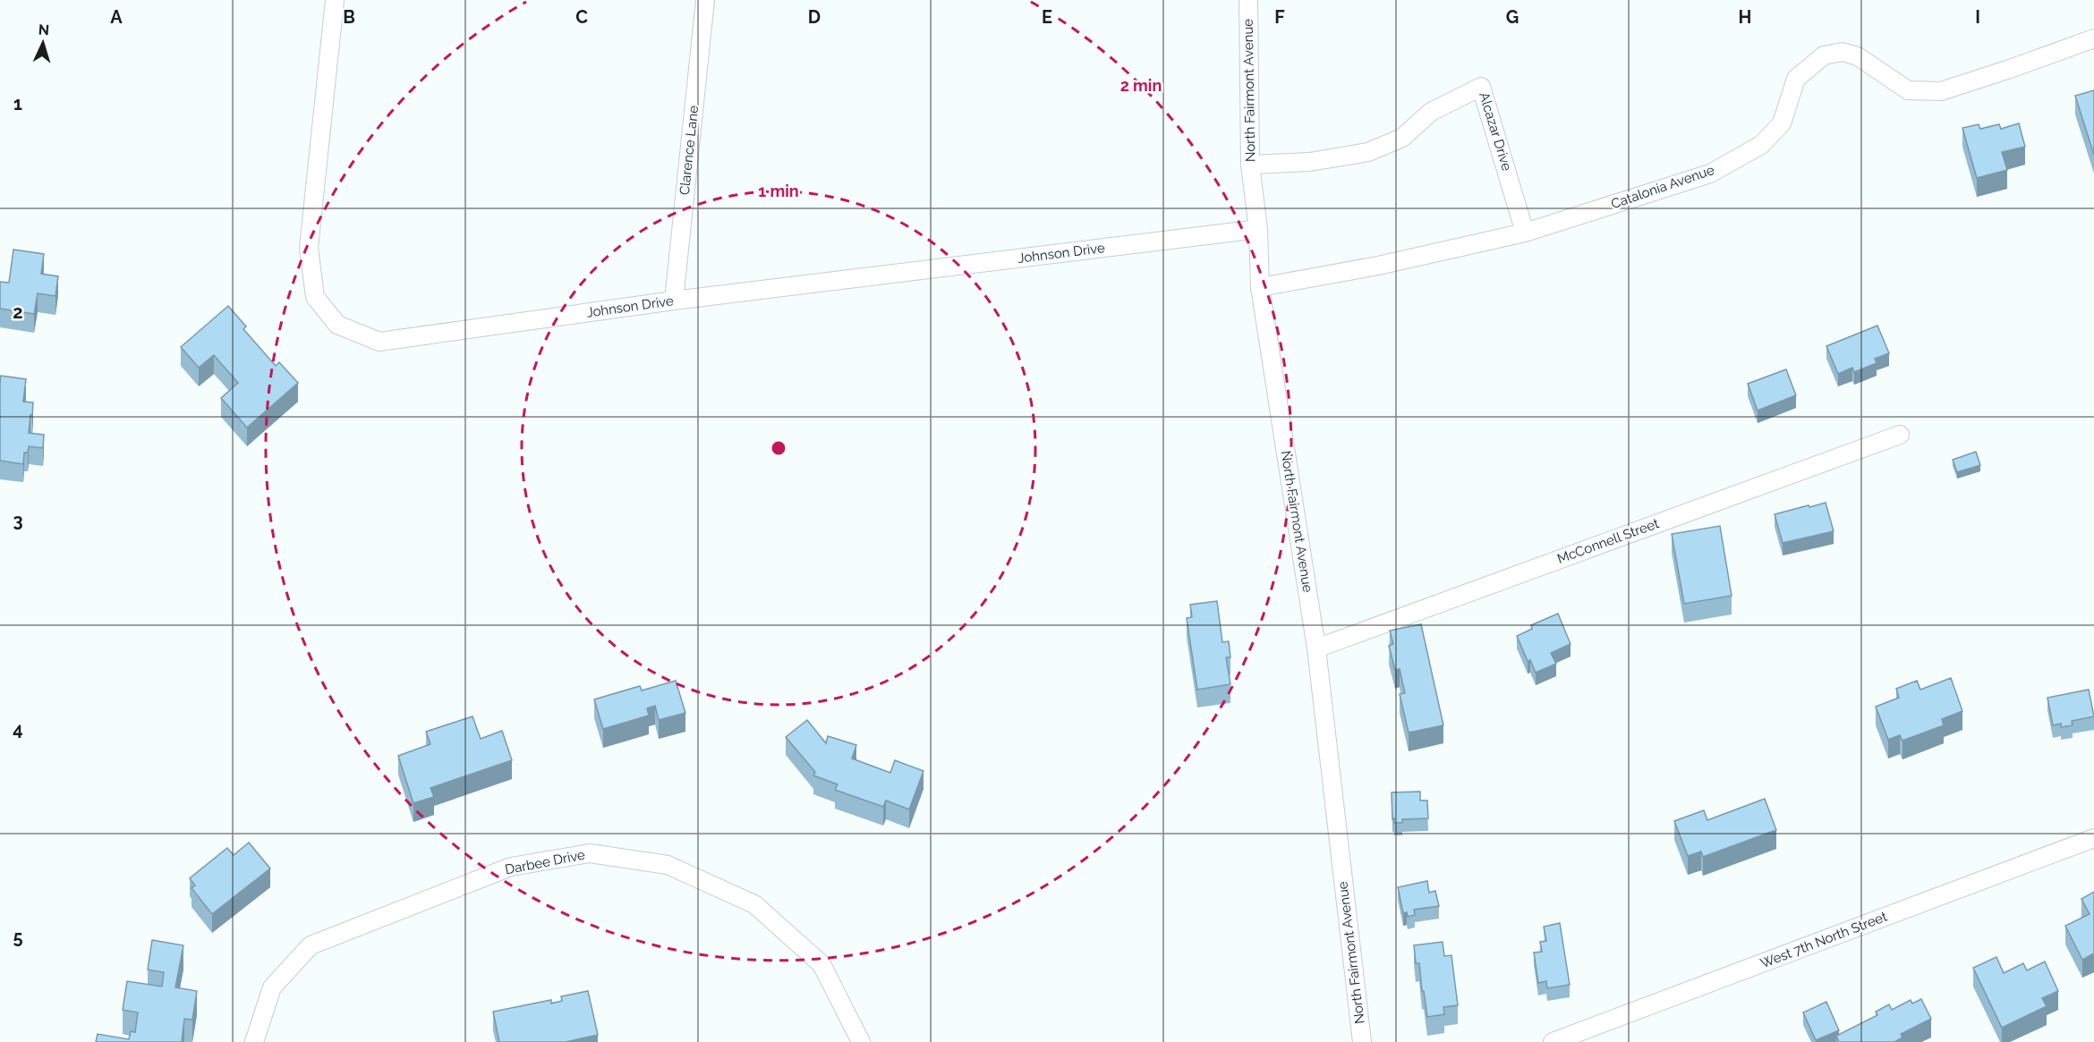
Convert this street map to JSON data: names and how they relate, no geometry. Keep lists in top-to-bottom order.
{
  "streets": {
    "street": [
      "North Fairmont Avenue",
      "Alcazar Drive",
      "Clarence Lane",
      "Catalonia Avenue",
      "Johnson Drive",
      "McConnell Street",
      "Darbee Drive",
      "West 7th North Street"
    ]
  },
  "crossings": [
    ["North Fairmont Avenue", "Alcazar Drive"],
    ["North Fairmont Avenue", "Catalonia Avenue"],
    ["North Fairmont Avenue", "Johnson Drive"],
    ["North Fairmont Avenue", "McConnell Street"],
    ["Alcazar Drive", "Catalonia Avenue"],
    ["Clarence Lane", "Johnson Drive"]
  ],
  "north": "top",
  "grid": {
    "columns": [
      "A",
      "B",
      "C",
      "D",
      "E",
      "F",
      "G",
      "H",
      "I"
    ],
    "rows": [
      "1",
      "2",
      "3",
      "4",
      "5"
    ]
  },
  "rings": ["2 min", "1 min"]
}
